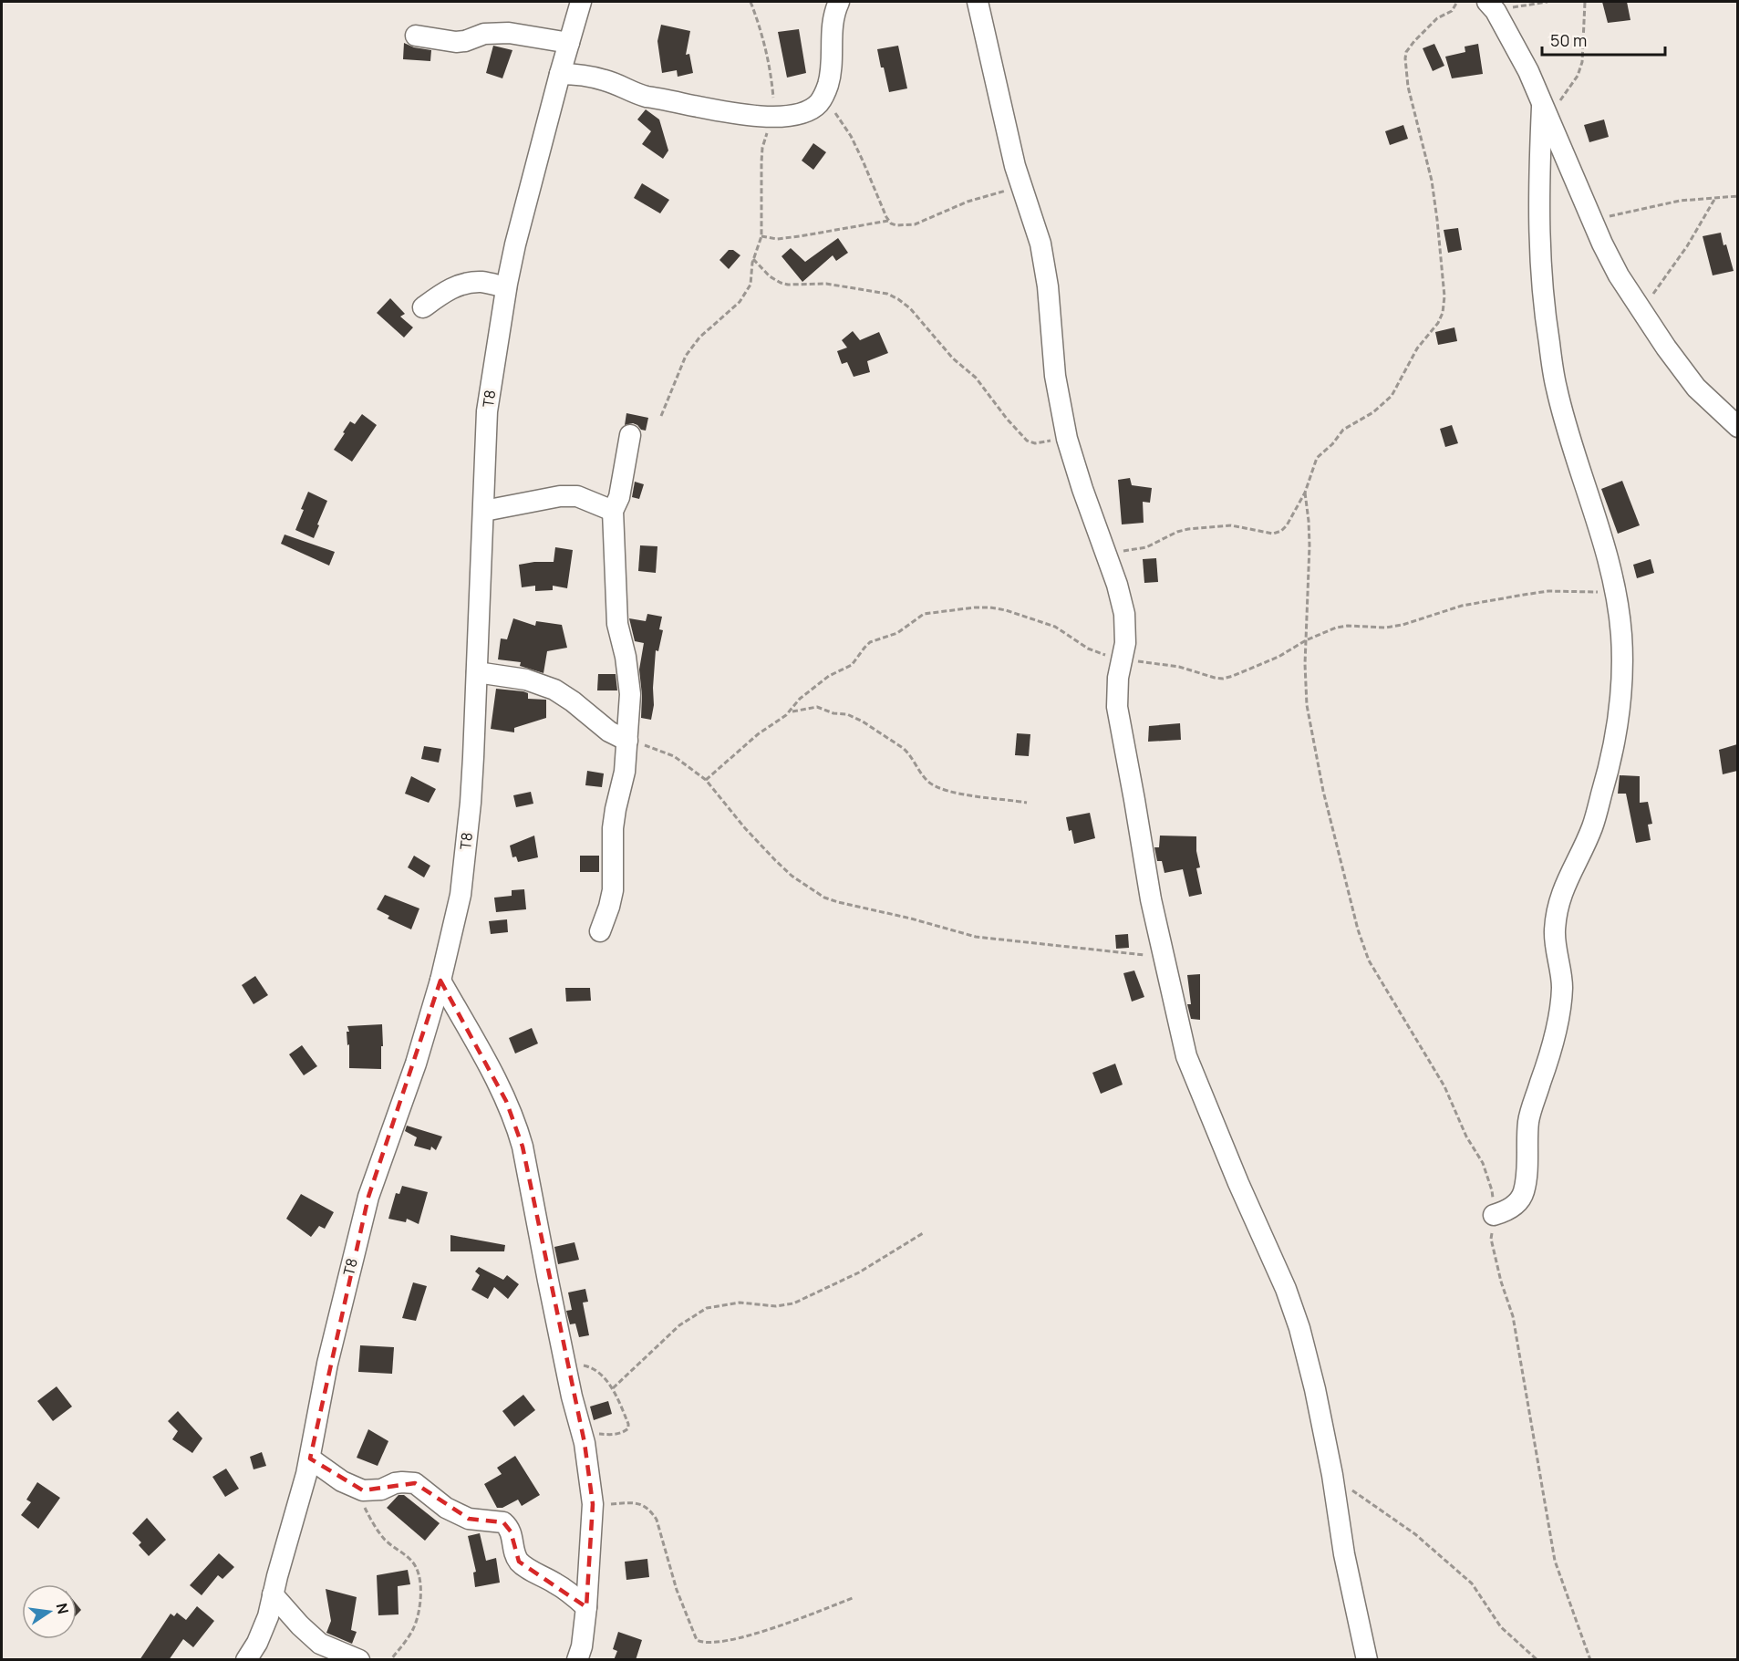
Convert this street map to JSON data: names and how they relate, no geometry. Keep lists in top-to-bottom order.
{
  "streets": {
    "street": ["T8"]
  },
  "scale_bar": "50 m",
  "north": "right"
}
